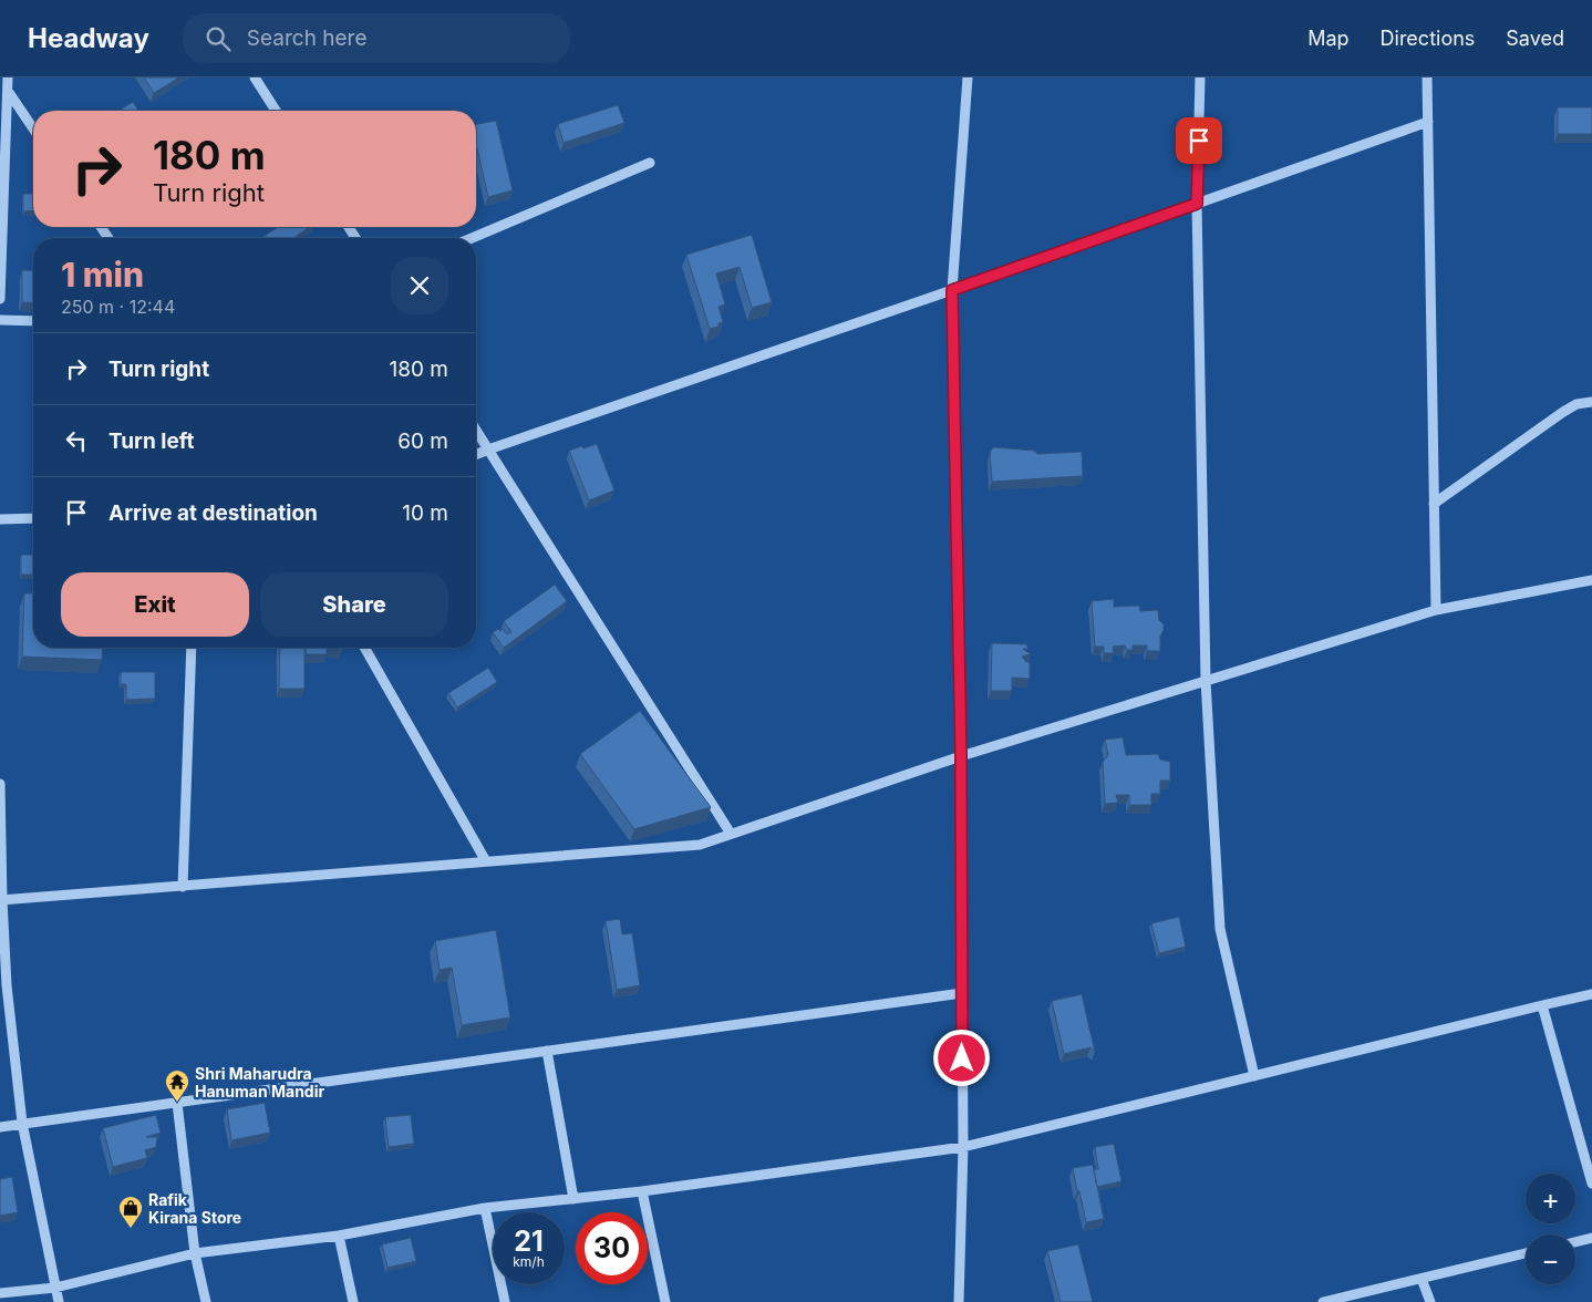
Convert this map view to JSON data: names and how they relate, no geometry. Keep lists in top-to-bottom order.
{
  "places": {
    "temple": ["Shri Maharudra Hanuman Mandir"],
    "shop": ["Rafik Kirana Store"]
  },
  "page": {
    "header": "Headway",
    "search": "Search here",
    "nav": ["Map", "Directions", "Saved"],
    "turn": ["180 m", "Turn right"],
    "heading": ["1 min", "250 m · 12:44"],
    "list": [
      {
        "name": "Turn right",
        "value": "180 m"
      },
      {
        "name": "Turn left",
        "value": "60 m"
      },
      {
        "name": "Arrive at destination",
        "value": "10 m"
      }
    ],
    "buttons": ["Exit", "Share"],
    "map_buttons": ["+", "−"],
    "speed": "21 km/h",
    "limit": "30"
  }
}
